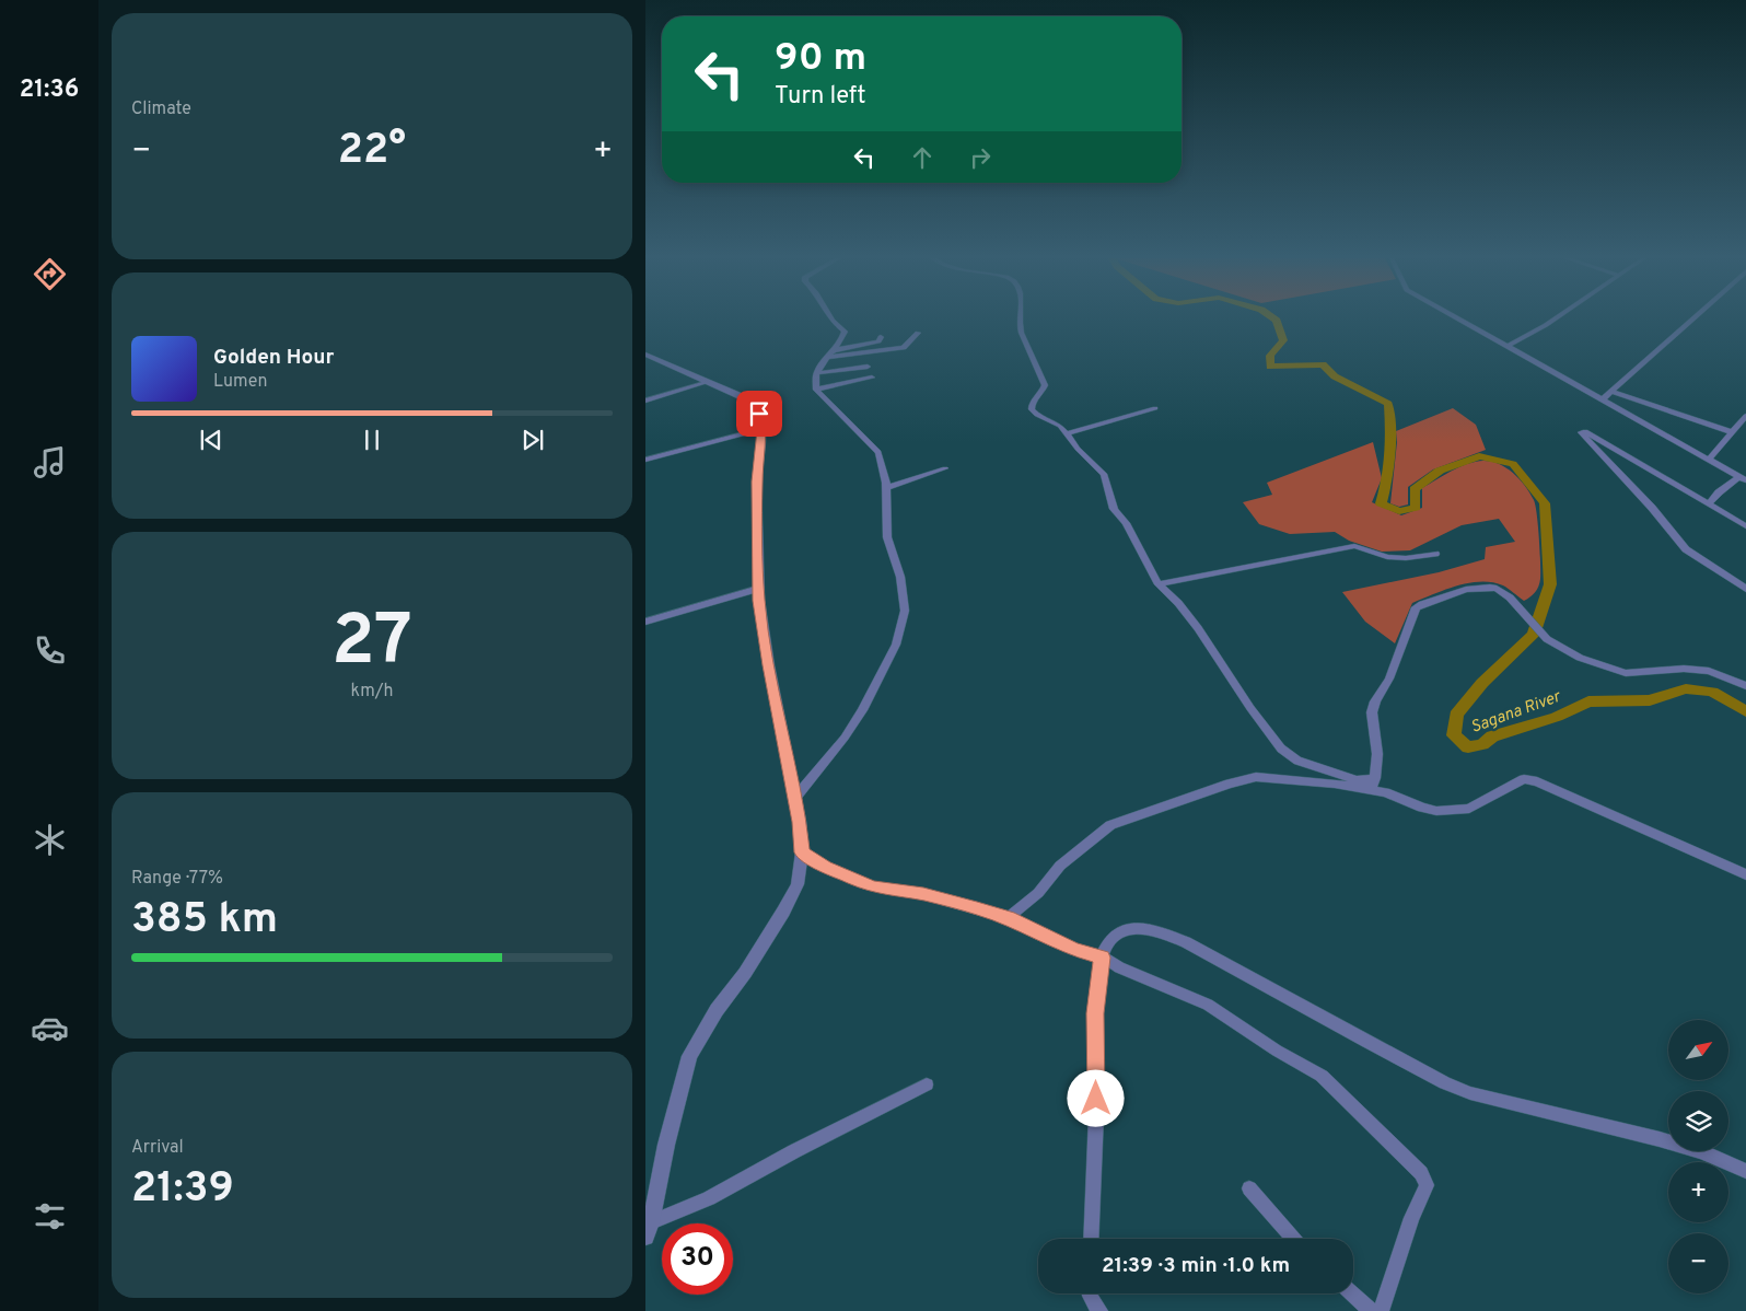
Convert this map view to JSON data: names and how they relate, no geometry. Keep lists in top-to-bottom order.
{
  "water": ["Sagana River"],
  "north": "top right",
  "page": {
    "tabs": "21:36",
    "tile": [
      "Climate",
      ["27", "km/h"],
      ["Range · 77%", "385 km"],
      ["Arrival", "21:39"]
    ],
    "turn": ["90 m", "Turn left"],
    "heat": ["−", "22°", "+"],
    "song": ["Golden Hour", "Lumen"],
    "map_buttons": ["+", "−"],
    "limit": "30",
    "trip": "21:39 · 3 min · 1.0 km"
  }
}
